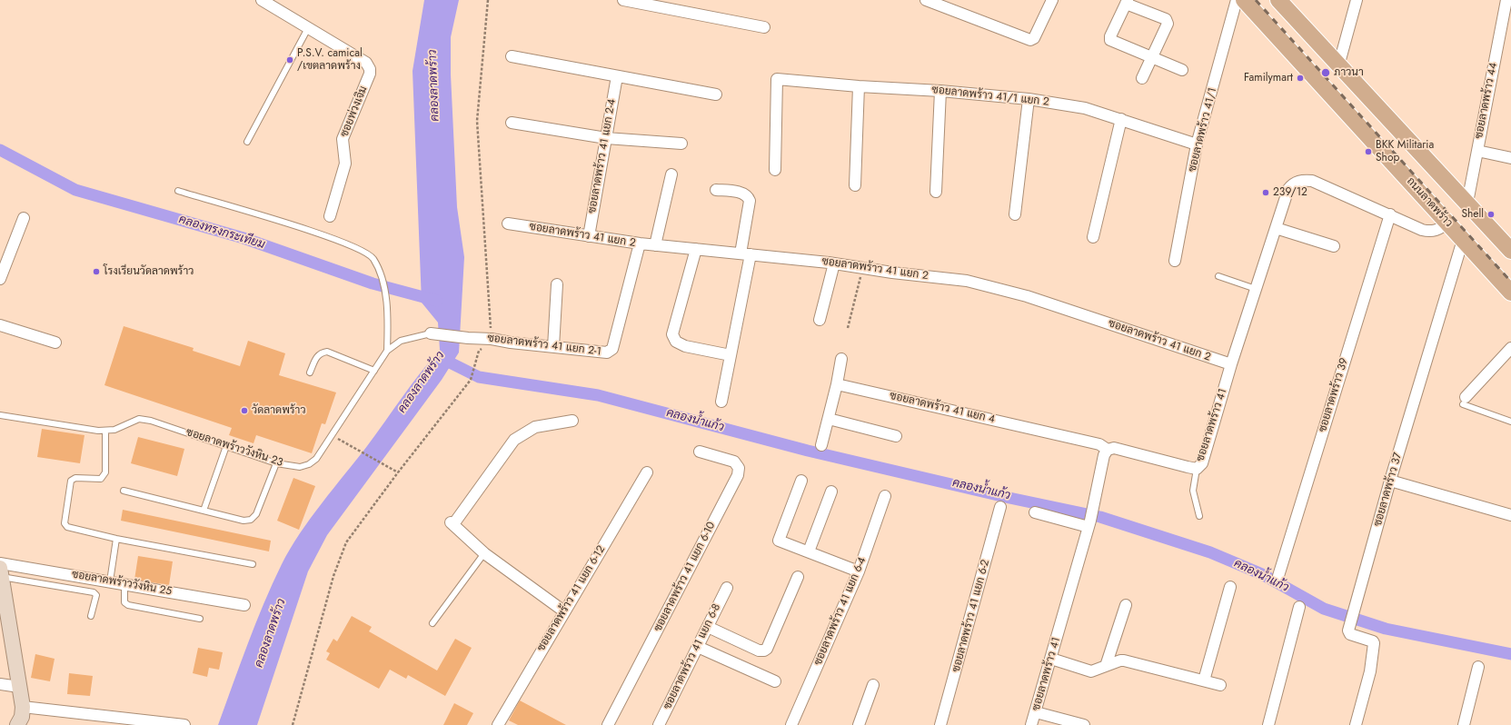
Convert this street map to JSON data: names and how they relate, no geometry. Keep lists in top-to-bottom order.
{
  "streets": {
    "main road": ["ถนนลาดพร้าว"],
    "street": [
      "ซอยลาดพร้าว 41/1 แยก 2",
      "ซอยลาดพร้าว 44",
      "ซอยพ่วงเจิม",
      "ซอยลาดพร้าว 41/1",
      "ซอยลาดพร้าว 41 แยก 2-4",
      "ซอยลาดพร้าว 41 แยก 2",
      "ซอยลาดพร้าว 41 แยก 2-1",
      "ซอยลาดพร้าว 39",
      "ซอยลาดพร้าว 41 แยก 4",
      "ซอยลาดพร้าว 41",
      "ซอยลาดพร้าว 37",
      "ซอยลาดพร้าว 41 แยก 6-10",
      "ซอยลาดพร้าววังหิน 25",
      "ซอยลาดพร้าว 41 แยก 6-12",
      "ซอยลาดพร้าว 41 แยก 6-4",
      "ซอยลาดพร้าว 41 แยก 6-2",
      "ซอยลาดพร้าว 41 แยก 6-8"
    ],
    "lane": ["ซอยลาดพร้าววังหิน 23"]
  },
  "crossings": [
    ["ซอยลาดพร้าว 41/1 แยก 2", "ซอยลาดพร้าว 41/1"],
    ["ซอยลาดพร้าว 41 แยก 2-4", "ซอยลาดพร้าว 41 แยก 2"],
    ["ถนนลาดพร้าว", "ซอยลาดพร้าว 41"],
    ["ถนนลาดพร้าว", "ซอยลาดพร้าว 37"],
    ["ซอยลาดพร้าว 41 แยก 2", "ซอยลาดพร้าว 41 แยก 2-1"],
    ["ซอยลาดพร้าว 41 แยก 2", "ซอยลาดพร้าว 41"],
    ["ซอยลาดพร้าว 41 แยก 2-1", "ซอยลาดพร้าววังหิน 23"],
    ["ซอยลาดพร้าว 39", "ซอยลาดพร้าว 41"],
    ["ซอยลาดพร้าว 41 แยก 4", "ซอยลาดพร้าว 41"]
  ],
  "water": ["คลองลาดพร้าว", "คลองทรงกระเทียม", "คลองน้ำแก้ว"],
  "places": [
    "P.S.V. camical /เขตลาดพร้าง",
    "ภาวนา",
    "Familymart",
    "BKK Militaria Shop",
    "239/12",
    "Shell",
    "โรงเรียนวัดลาดพร้าว",
    "วัดลาดพร้าว"
  ]
}
